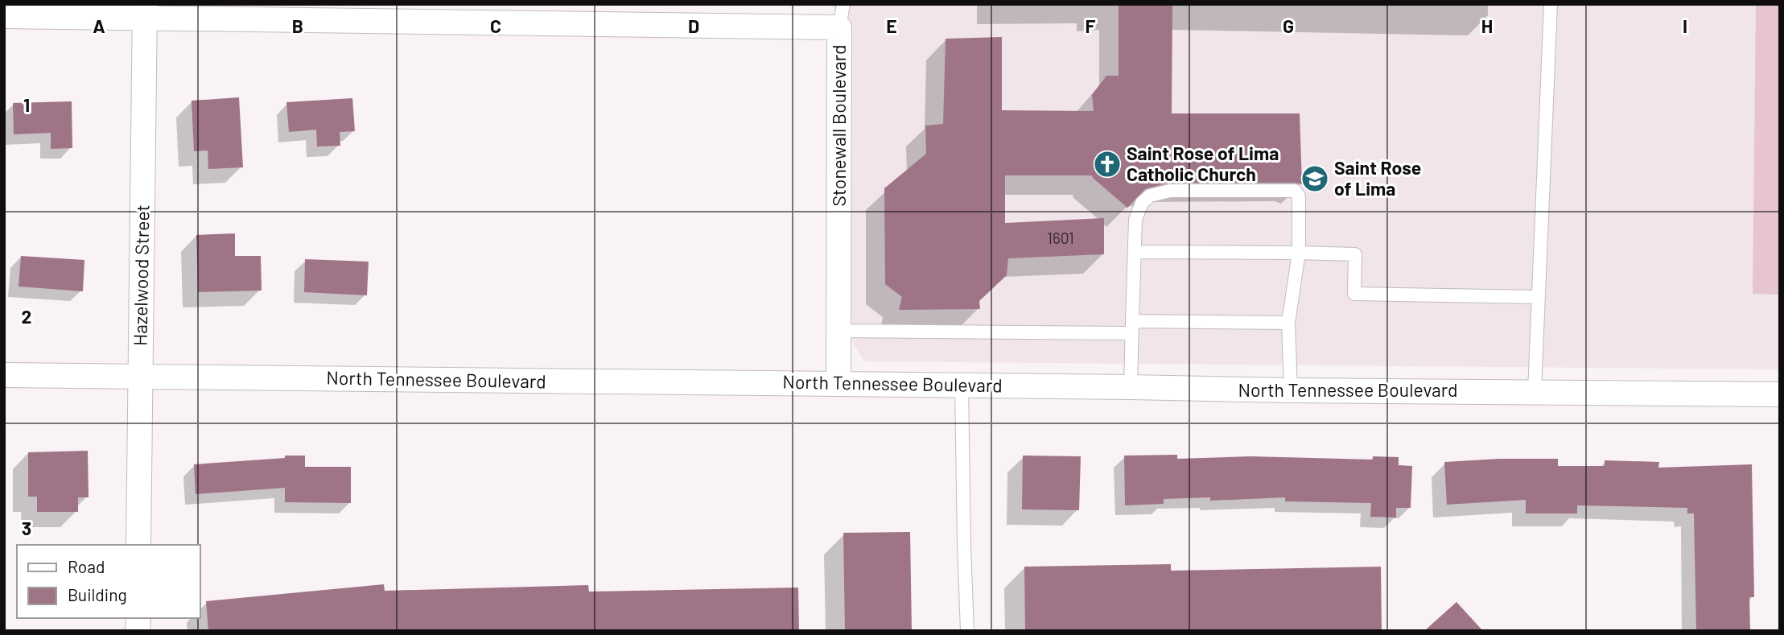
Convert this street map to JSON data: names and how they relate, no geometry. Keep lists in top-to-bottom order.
{
  "streets": {
    "street": ["Stonewall Boulevard", "Hazelwood Street", "North Tennessee Boulevard"]
  },
  "crossings": [
    ["Stonewall Boulevard", "Hazelwood Street"],
    ["Stonewall Boulevard", "North Tennessee Boulevard"],
    ["Hazelwood Street", "North Tennessee Boulevard"]
  ],
  "places": {
    "church": ["Saint Rose of Lima Catholic Church"],
    "school or university": ["Saint Rose of Lima"]
  },
  "house_numbers": ["1601"],
  "legend": ["Road", "Building"],
  "grid": {
    "columns": [
      "A",
      "B",
      "C",
      "D",
      "E",
      "F",
      "G",
      "H",
      "I"
    ],
    "rows": ["1", "2", "3"]
  }
}
